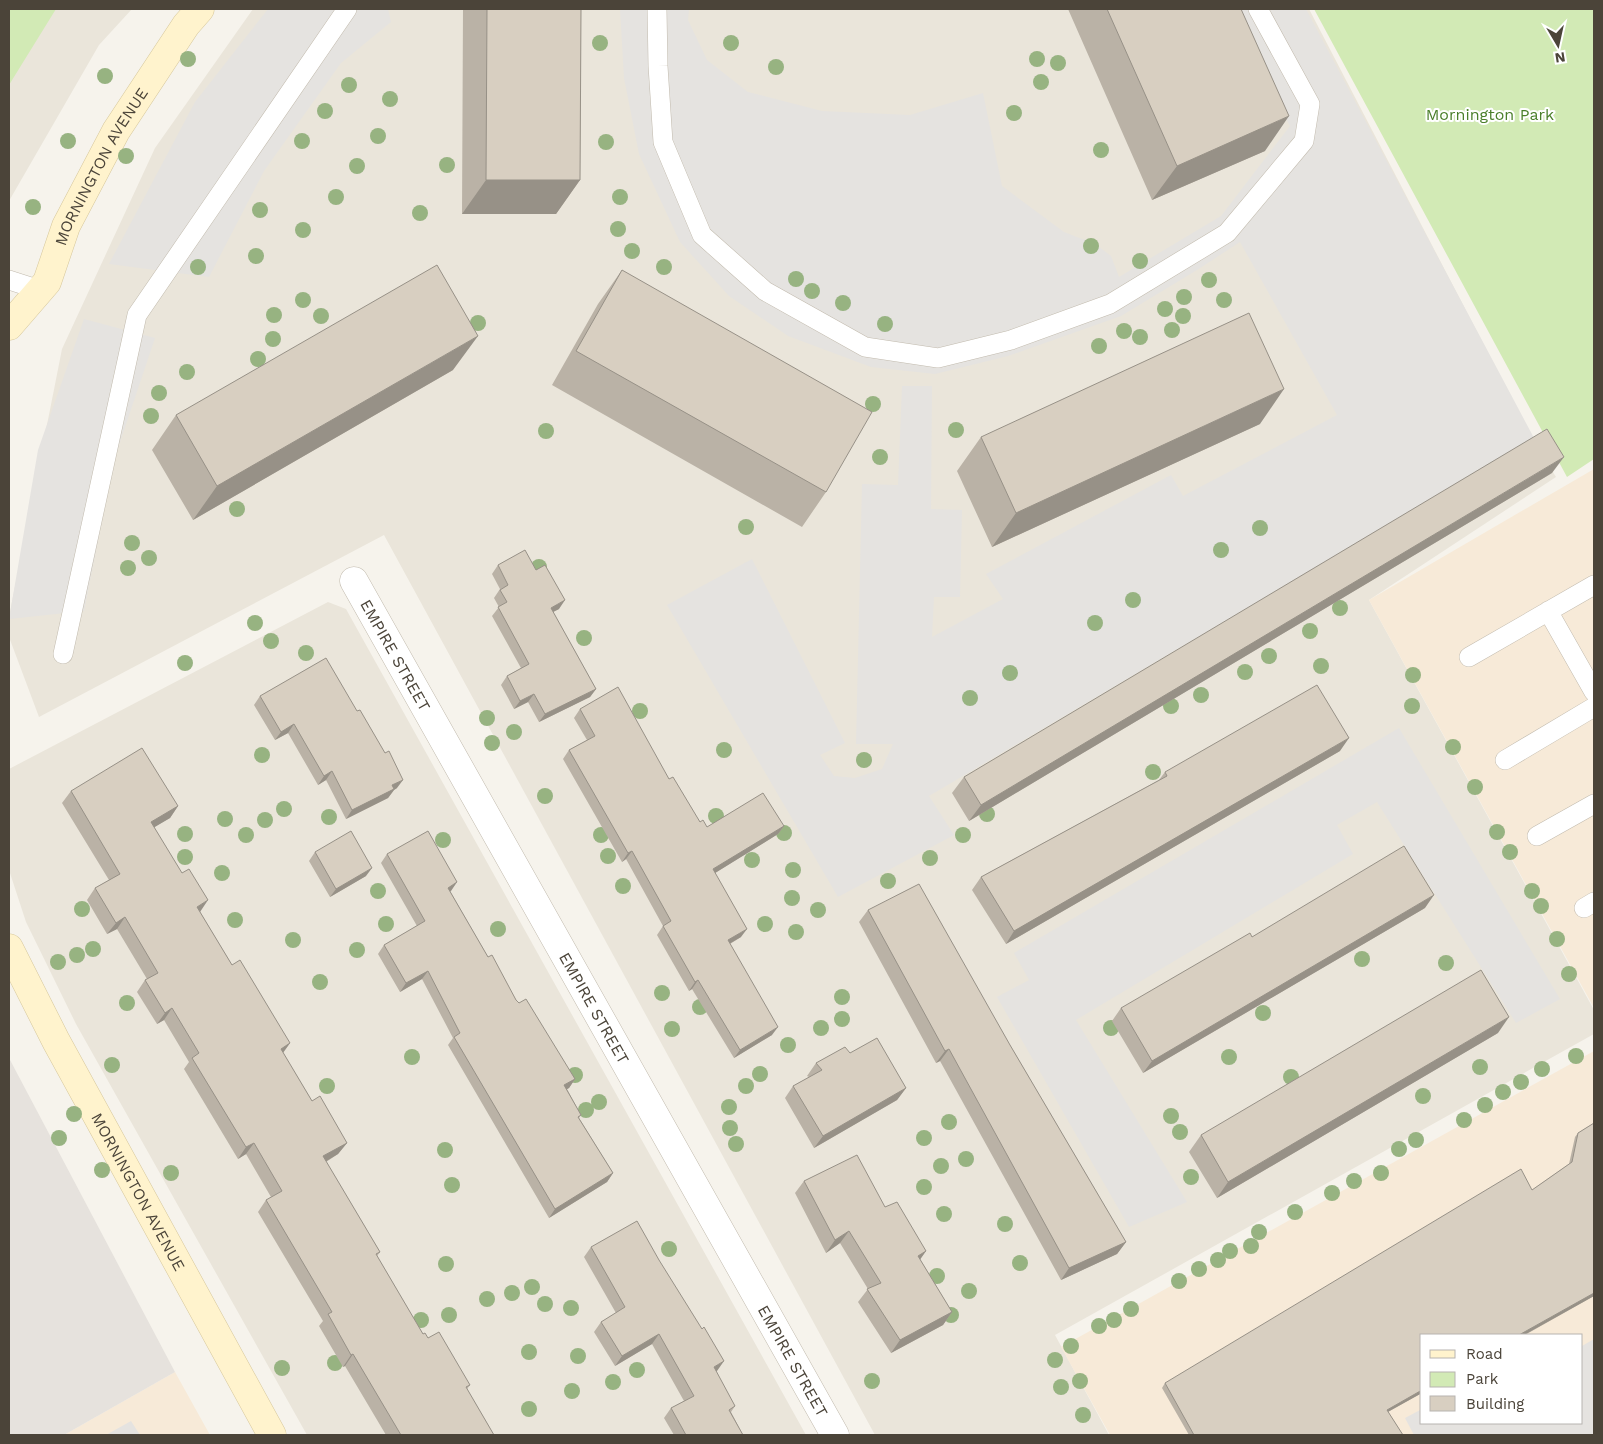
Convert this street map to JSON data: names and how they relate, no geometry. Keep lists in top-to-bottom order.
{
  "streets": {
    "street": ["MORNINGTON AVENUE", "EMPIRE STREET"]
  },
  "parks": ["Mornington Park"],
  "legend": ["Road", "Park", "Building"],
  "north": "bottom"
}
